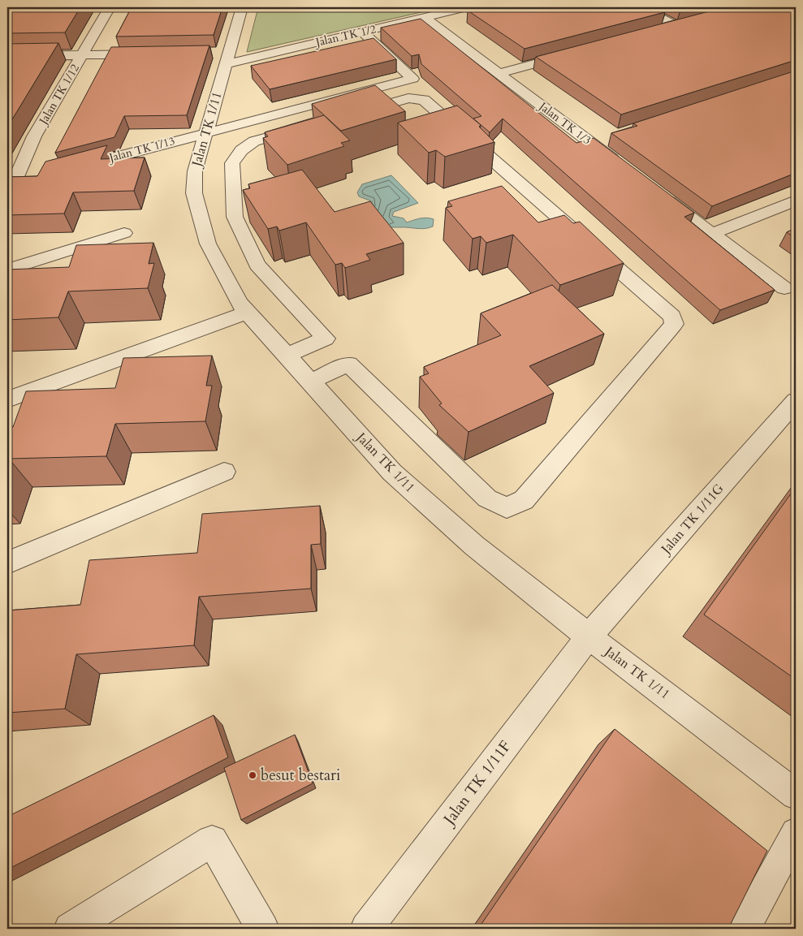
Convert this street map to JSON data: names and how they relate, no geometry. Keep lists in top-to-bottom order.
{
  "streets": {
    "street": [
      "Jalan TK 1/2",
      "Jalan TK 1/12",
      "Jalan TK 1/3",
      "Jalan TK 1/11",
      "Jalan TK 1/13",
      "Jalan TK 1/11G",
      "Jalan TK 1/11F"
    ]
  },
  "crossings": [
    ["Jalan TK 1/2", "Jalan TK 1/3"],
    ["Jalan TK 1/2", "Jalan TK 1/11"],
    ["Jalan TK 1/2", "Jalan TK 1/13"],
    ["Jalan TK 1/11", "Jalan TK 1/13"],
    ["Jalan TK 1/11", "Jalan TK 1/11G"],
    ["Jalan TK 1/11", "Jalan TK 1/11F"],
    ["Jalan TK 1/11G", "Jalan TK 1/11F"]
  ],
  "places": ["besut bestari"]
}
